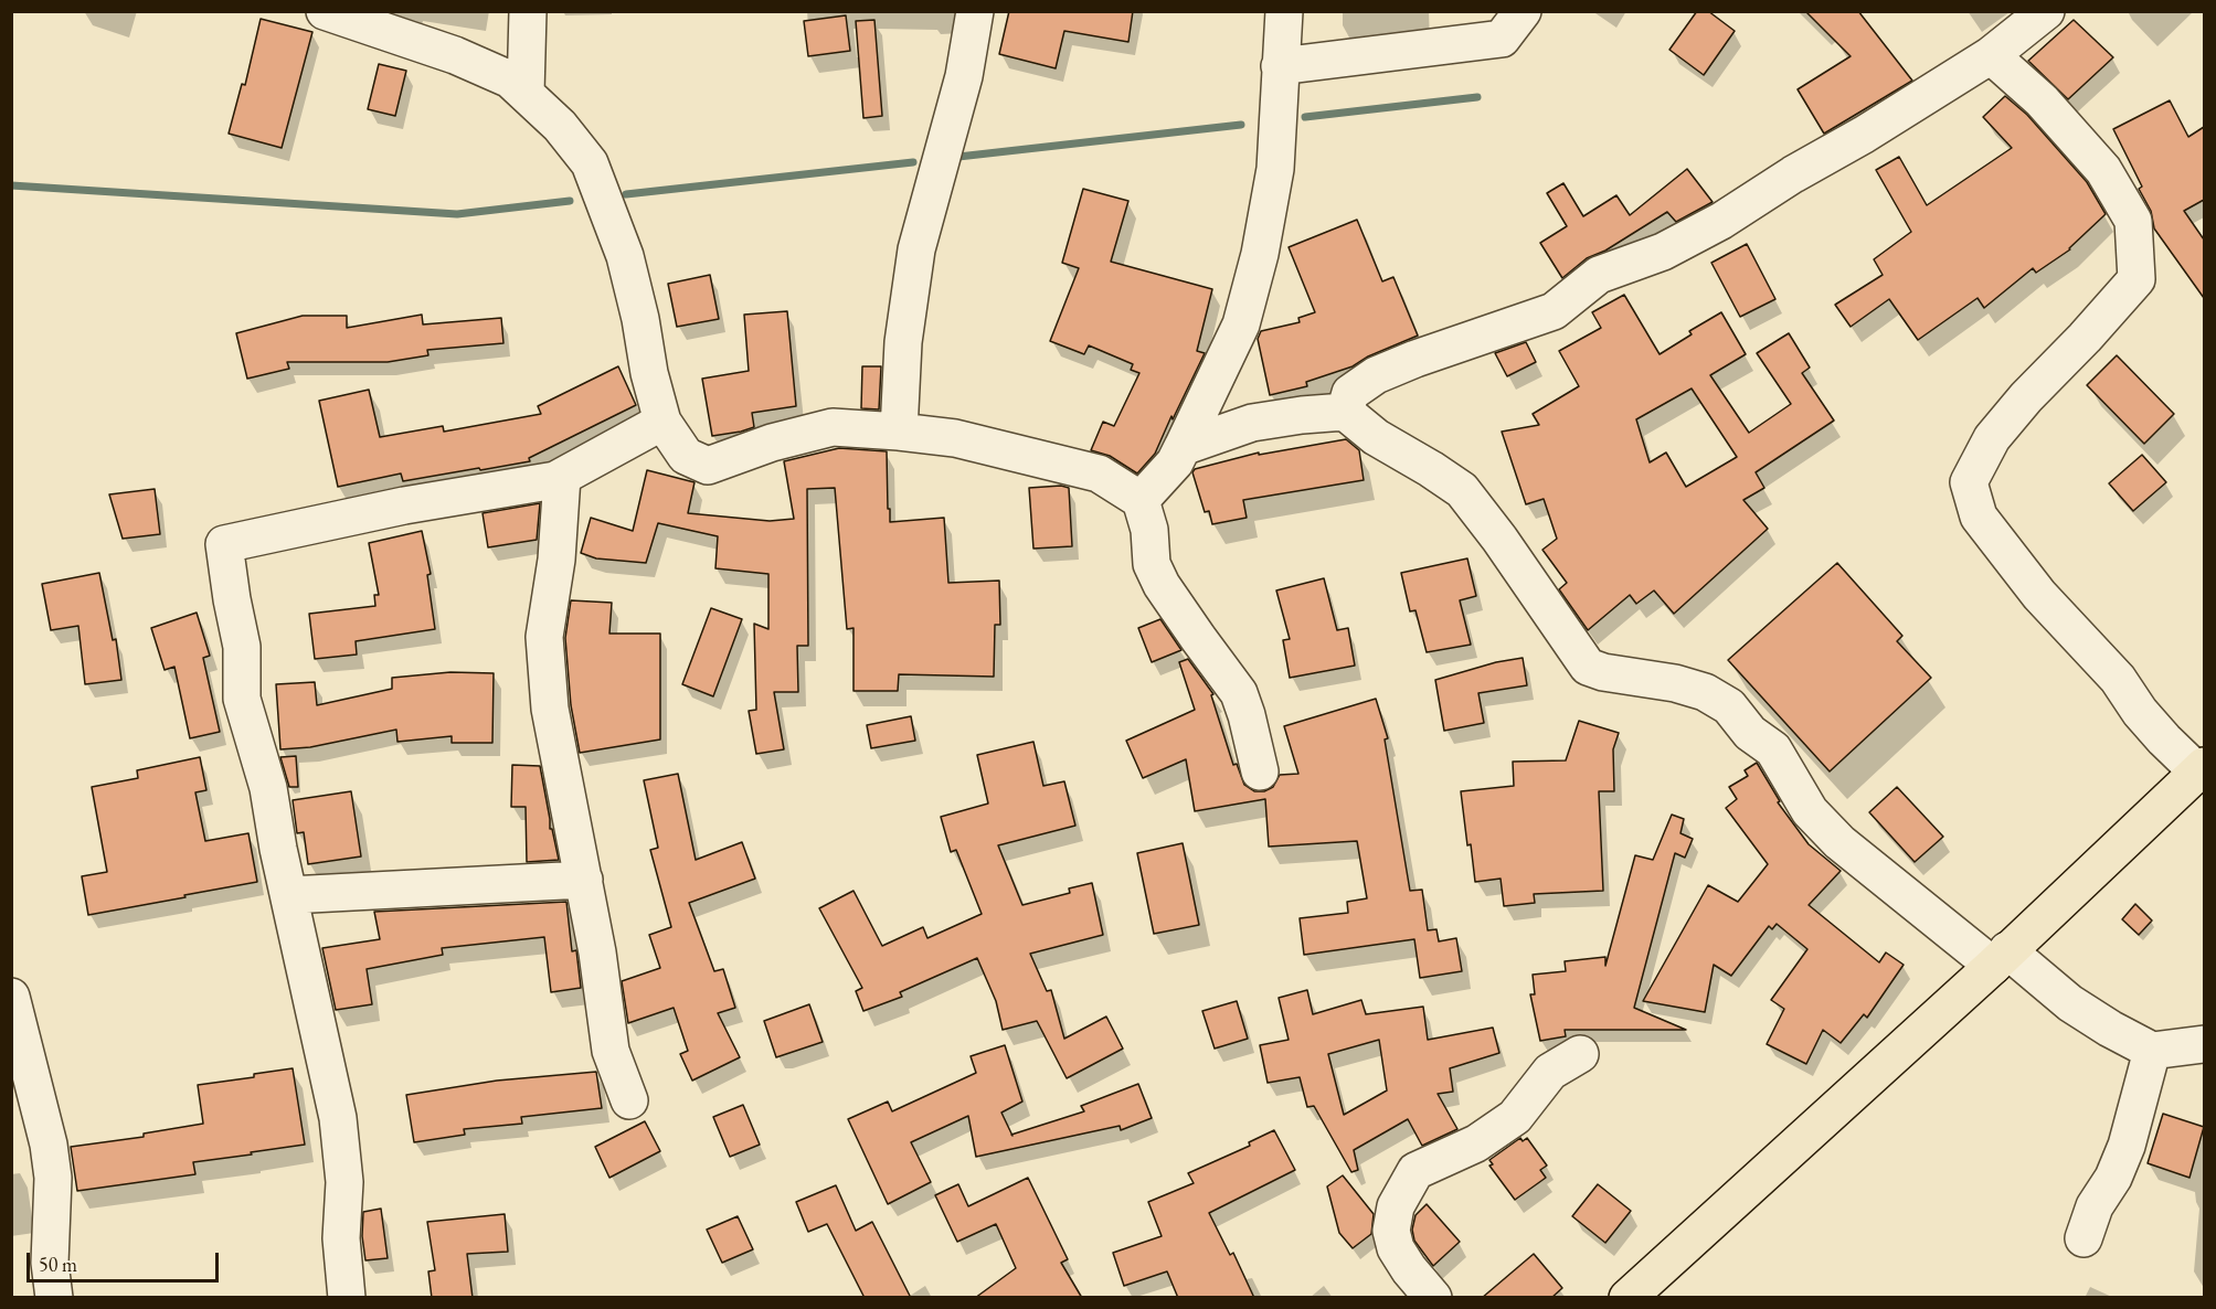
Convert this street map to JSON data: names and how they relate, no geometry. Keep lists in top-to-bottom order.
{
  "scale_bar": "50 m"
}
